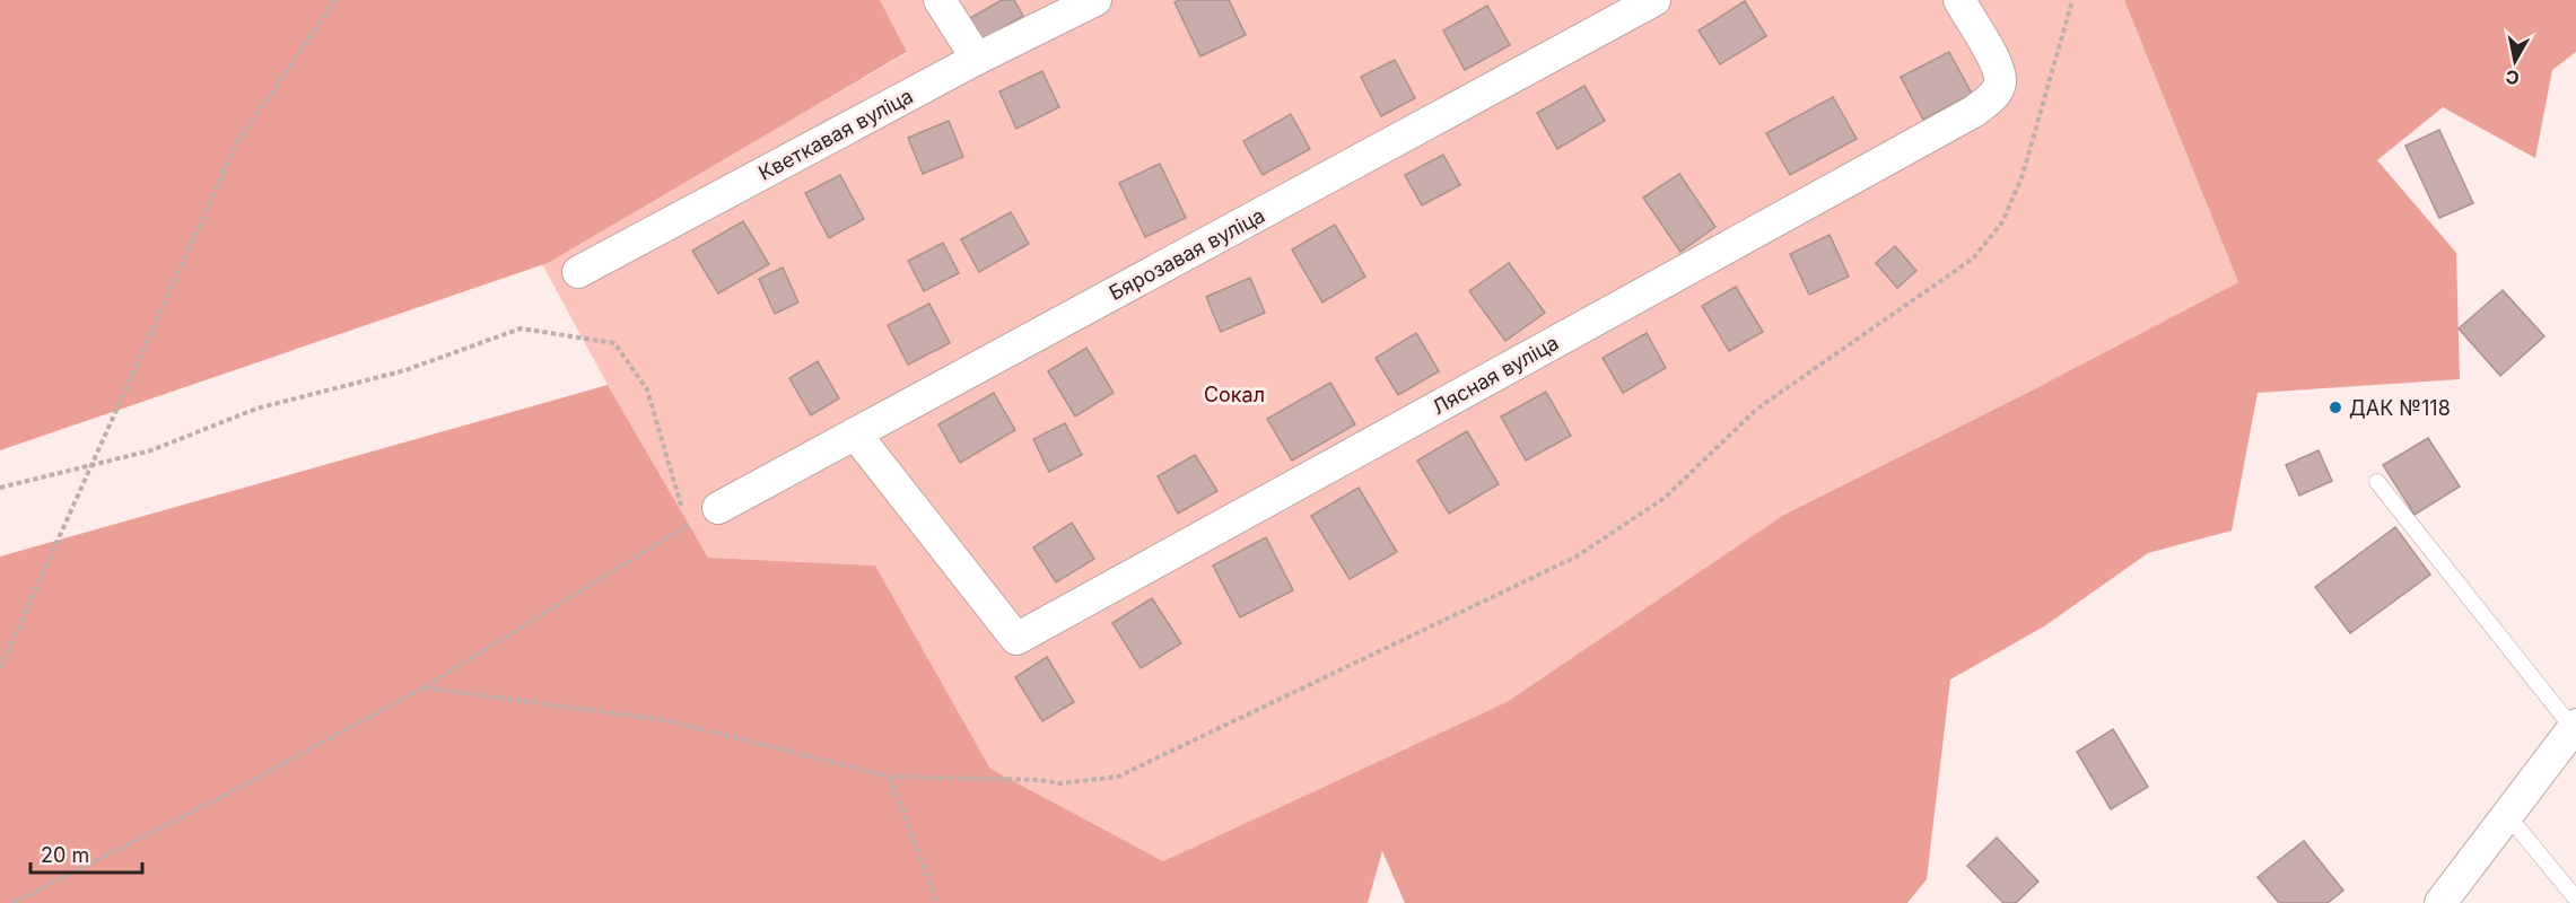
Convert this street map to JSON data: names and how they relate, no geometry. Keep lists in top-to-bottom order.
{
  "streets": {
    "street": ["Кветкавая вуліца", "Бярозавая вуліца", "Лясная вуліца"]
  },
  "crossings": [
    ["Бярозавая вуліца", "Лясная вуліца"]
  ],
  "parks": ["Сокал"],
  "places": ["ДАК №118"],
  "scale_bar": "20 m",
  "north": "bottom"
}
